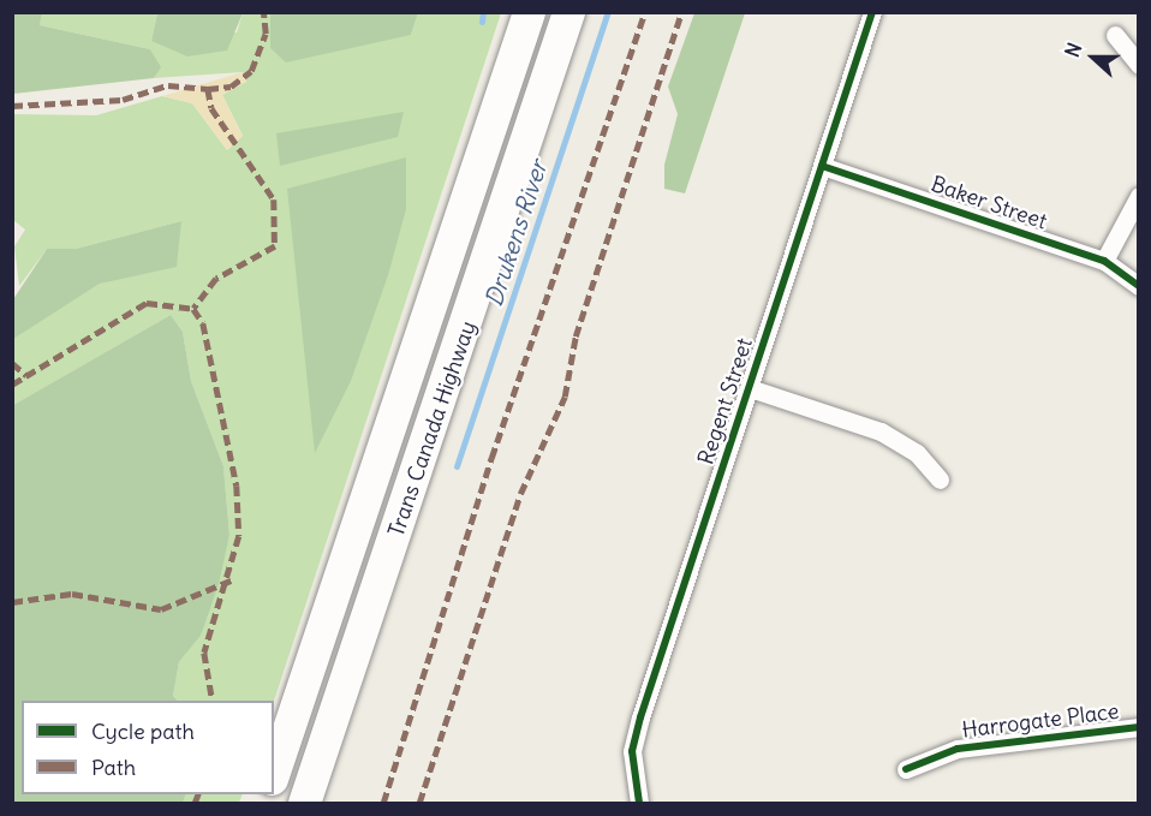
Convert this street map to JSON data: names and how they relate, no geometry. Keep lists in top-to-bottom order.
{
  "streets": {
    "highway": ["Trans Canada Highway"],
    "street": ["Baker Street", "Regent Street", "Harrogate Place"]
  },
  "crossings": [
    ["Baker Street", "Regent Street"]
  ],
  "water": ["Drukens River"],
  "legend": ["Cycle path", "Path"],
  "north": "left"
}
